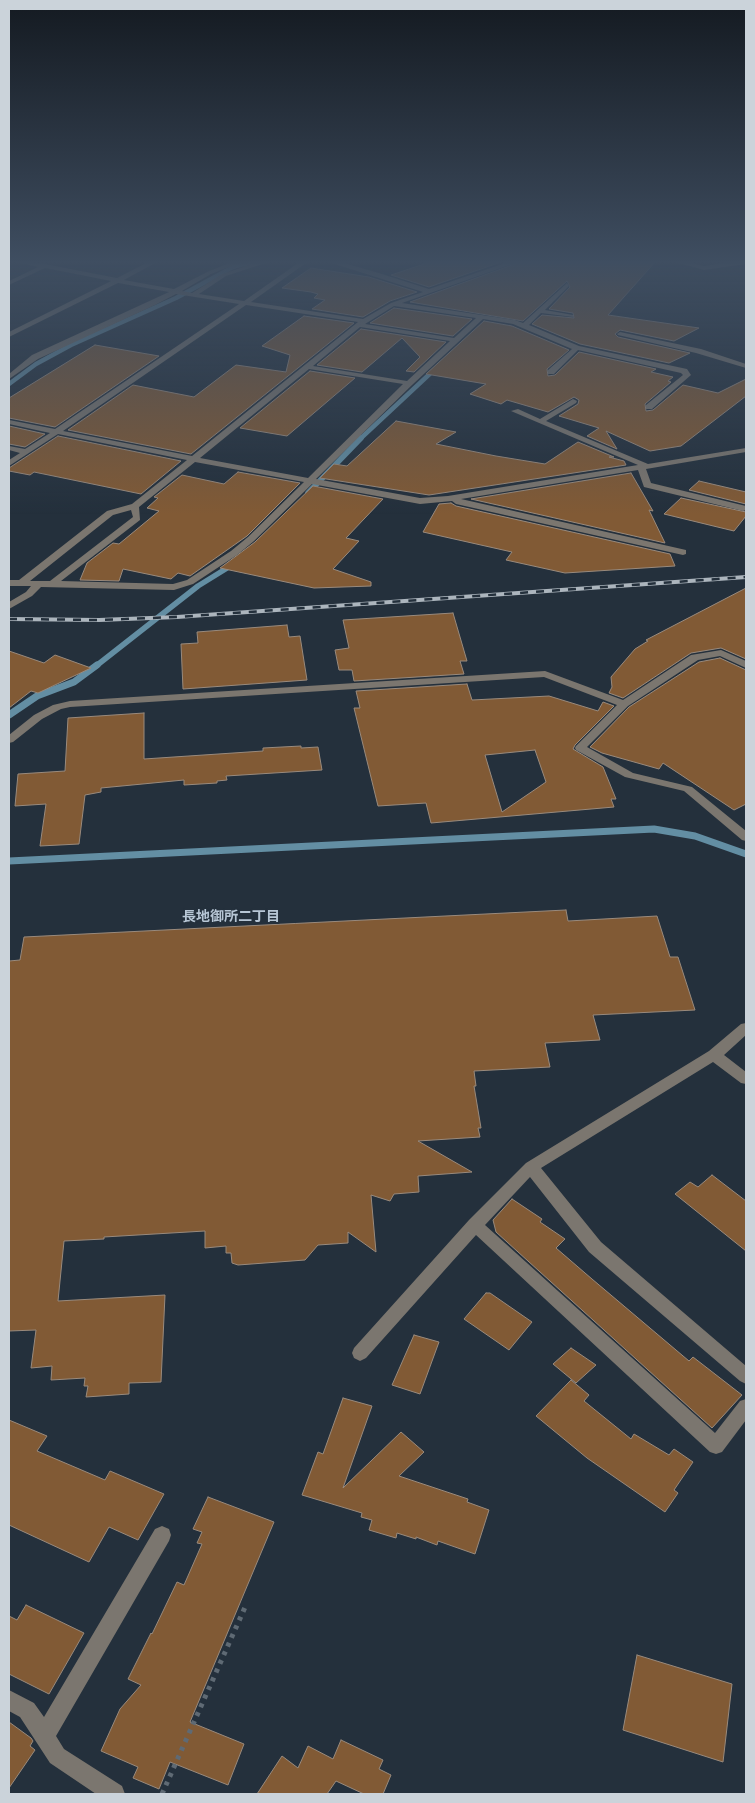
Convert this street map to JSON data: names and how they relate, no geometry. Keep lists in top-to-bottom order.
{
  "districts": ["長地御所二丁目"]
}
